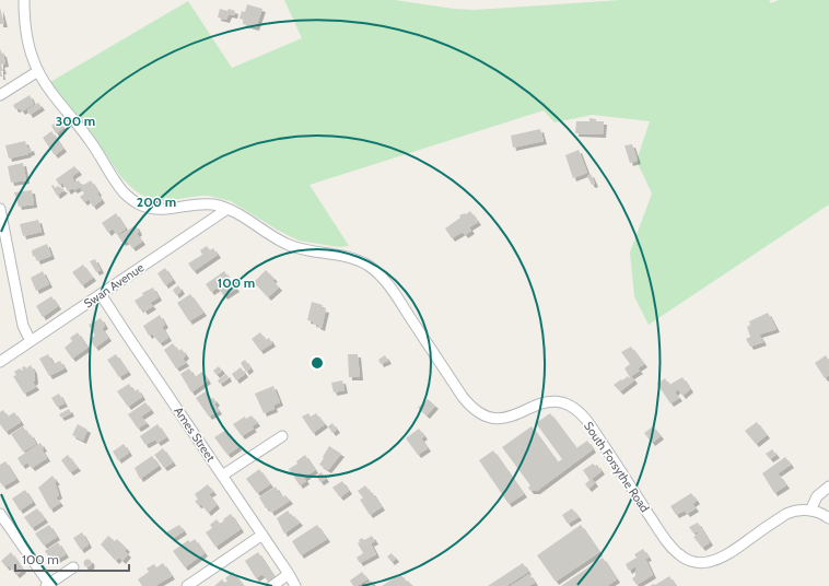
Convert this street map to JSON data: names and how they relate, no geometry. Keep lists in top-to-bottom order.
{
  "streets": {
    "street": ["Swan Avenue", "Ames Street", "South Forsythe Road"]
  },
  "crossings": [
    ["Swan Avenue", "Ames Street"],
    ["Swan Avenue", "South Forsythe Road"]
  ],
  "scale_bar": "100 m",
  "rings": ["300 m", "200 m", "100 m"]
}
